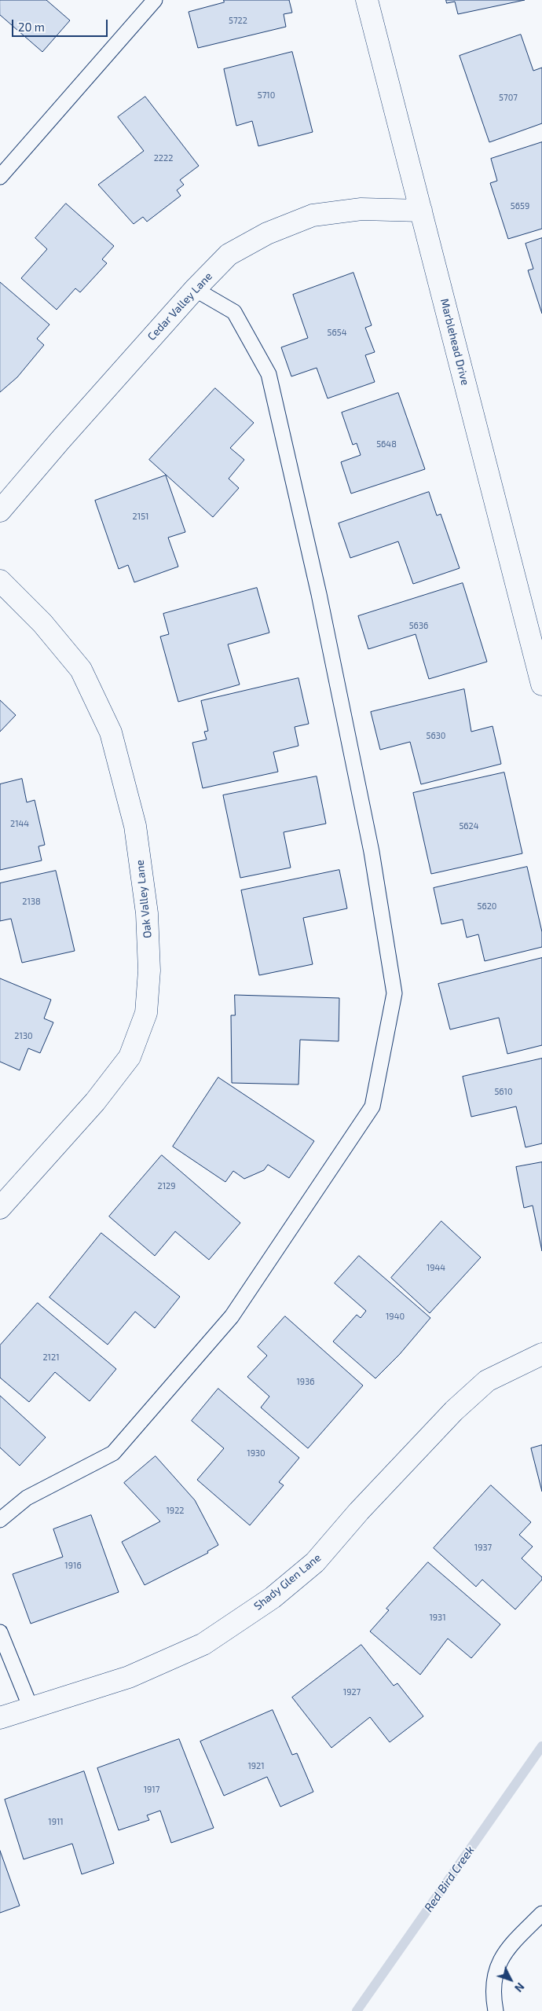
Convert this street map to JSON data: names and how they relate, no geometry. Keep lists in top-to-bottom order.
{
  "streets": {
    "street": [
      "Cedar Valley Lane",
      "Marblehead Drive",
      "Oak Valley Lane",
      "Shady Glen Lane"
    ]
  },
  "crossings": [
    ["Cedar Valley Lane", "Marblehead Drive"]
  ],
  "water": ["Red Bird Creek"],
  "house_numbers": [
    "5722",
    "5710",
    "5707",
    "2222",
    "5659",
    "5654",
    "5648",
    "2151",
    "5636",
    "5630",
    "2144",
    "5624",
    "2138",
    "5620",
    "2130",
    "5610",
    "2129",
    "1944",
    "1940",
    "2121",
    "1936",
    "1930",
    "1922",
    "1937",
    "1916",
    "1931",
    "1927",
    "1921",
    "1917",
    "1911"
  ],
  "scale_bar": "20 m",
  "north": "bottom right"
}
